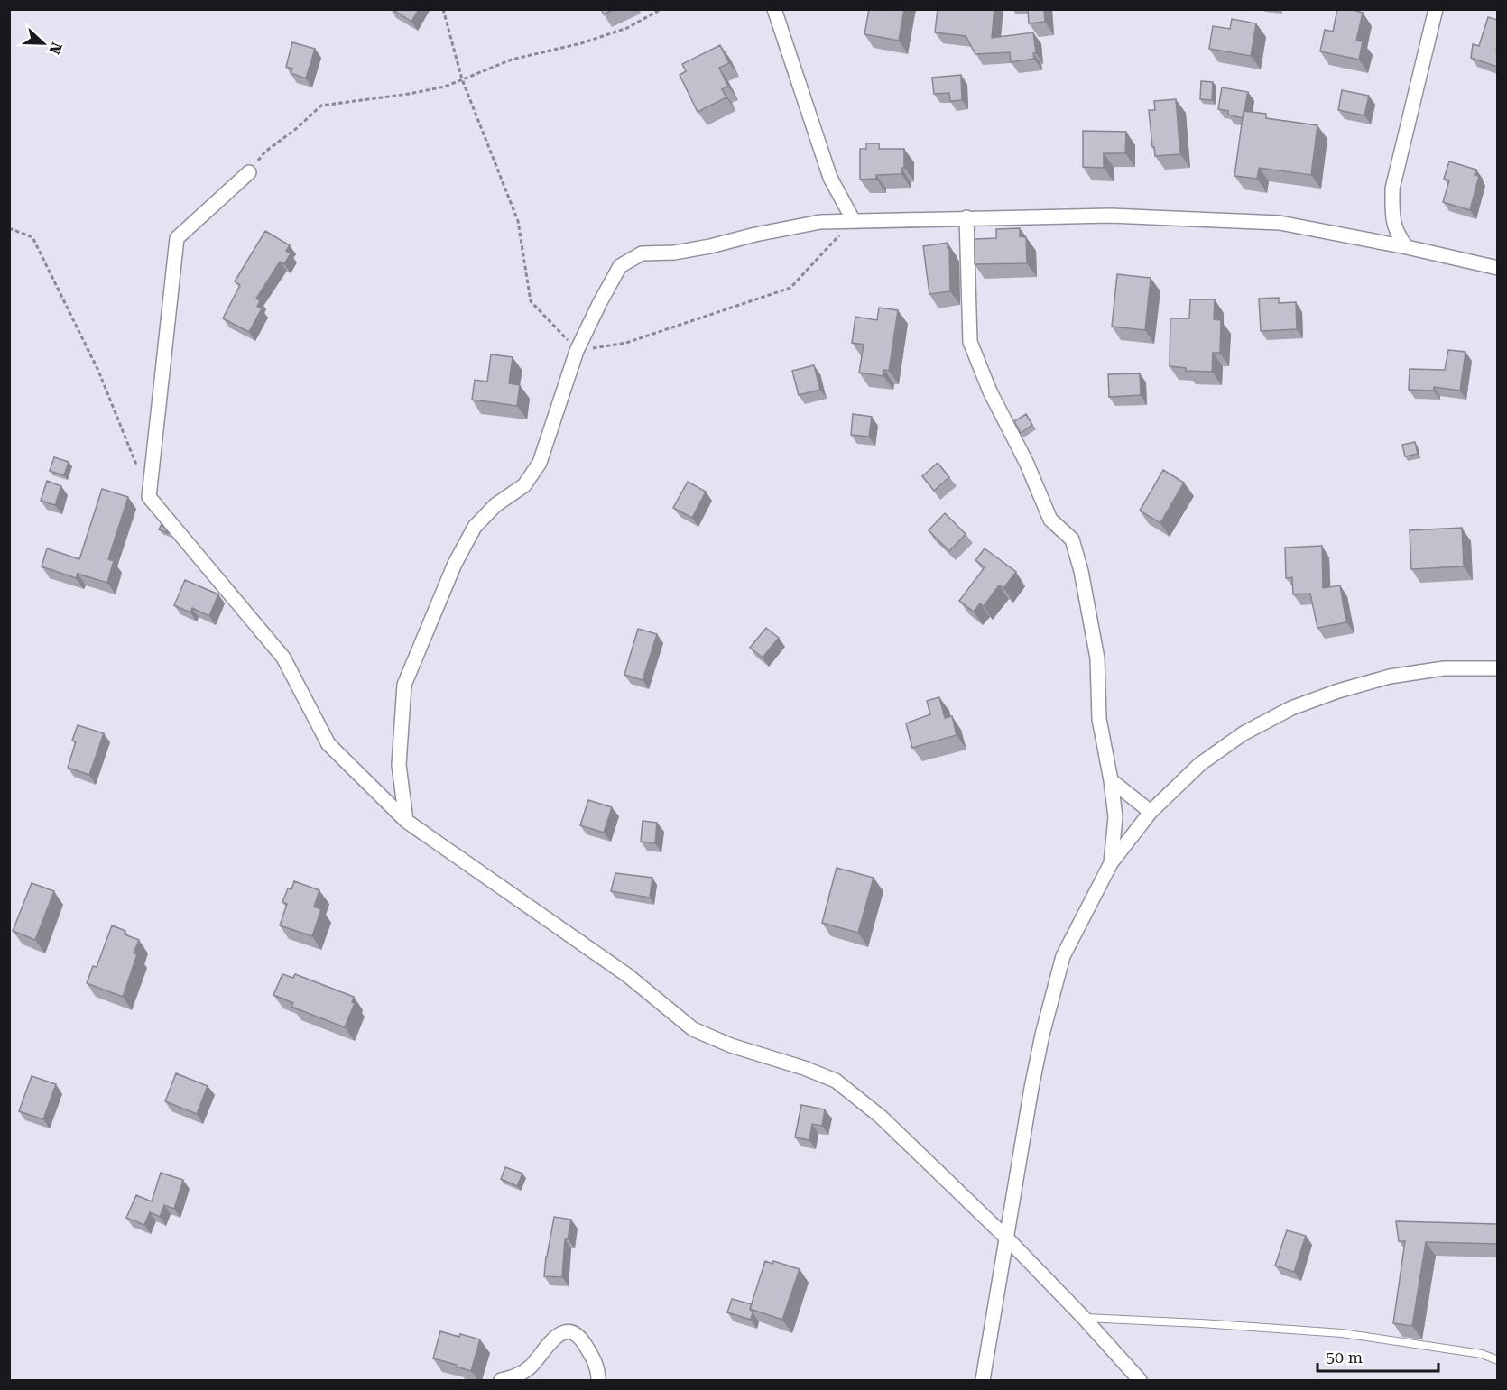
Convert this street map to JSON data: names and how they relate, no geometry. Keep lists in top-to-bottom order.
{
  "scale_bar": "50 m",
  "north": "right"
}
